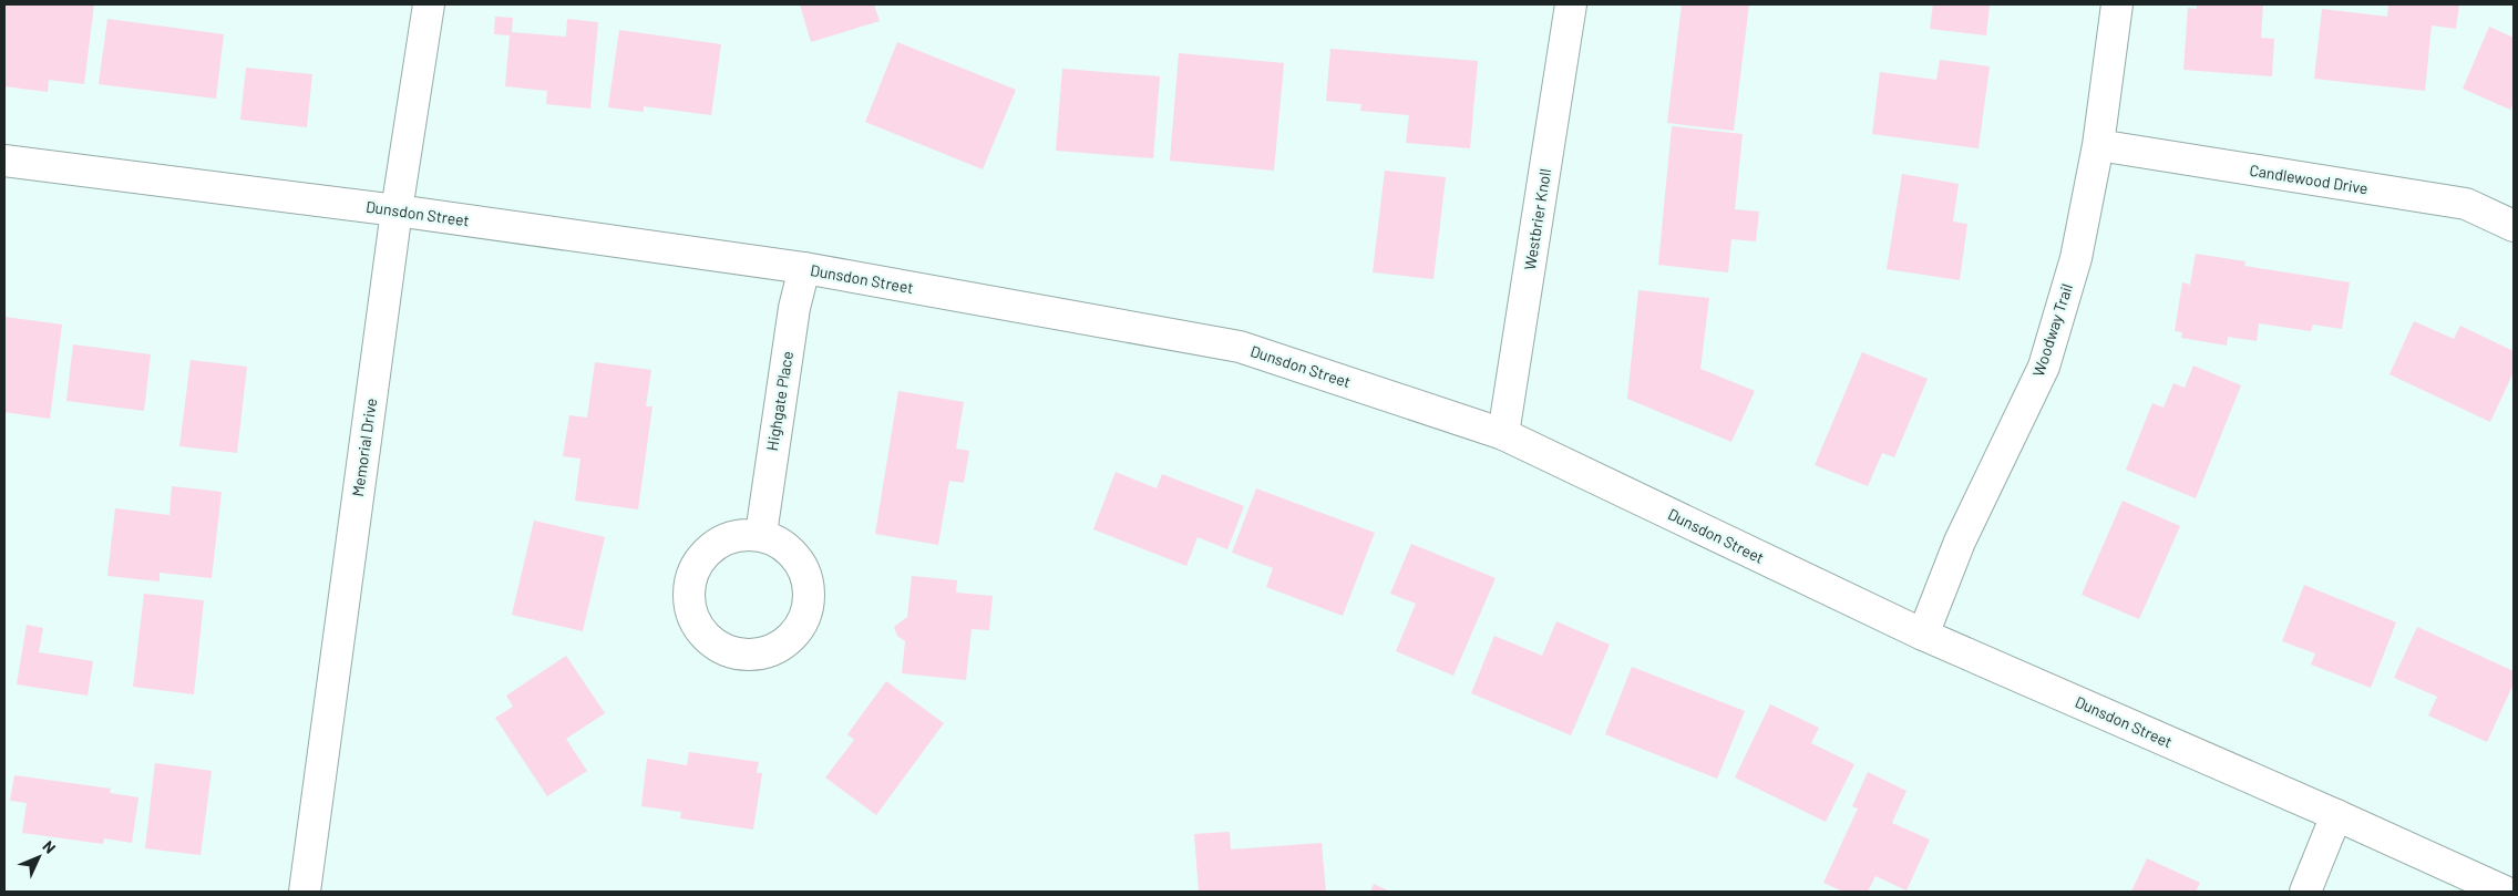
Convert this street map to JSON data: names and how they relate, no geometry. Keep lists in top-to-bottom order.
{
  "streets": {
    "main road": [
      "Candlewood Drive",
      "Dunsdon Street",
      "Westbrier Knoll",
      "Woodway Trail",
      "Highgate Place",
      "Memorial Drive"
    ]
  },
  "crossings": [
    ["Candlewood Drive", "Woodway Trail"],
    ["Dunsdon Street", "Westbrier Knoll"],
    ["Dunsdon Street", "Woodway Trail"],
    ["Dunsdon Street", "Highgate Place"],
    ["Dunsdon Street", "Memorial Drive"]
  ],
  "north": "top right"
}
